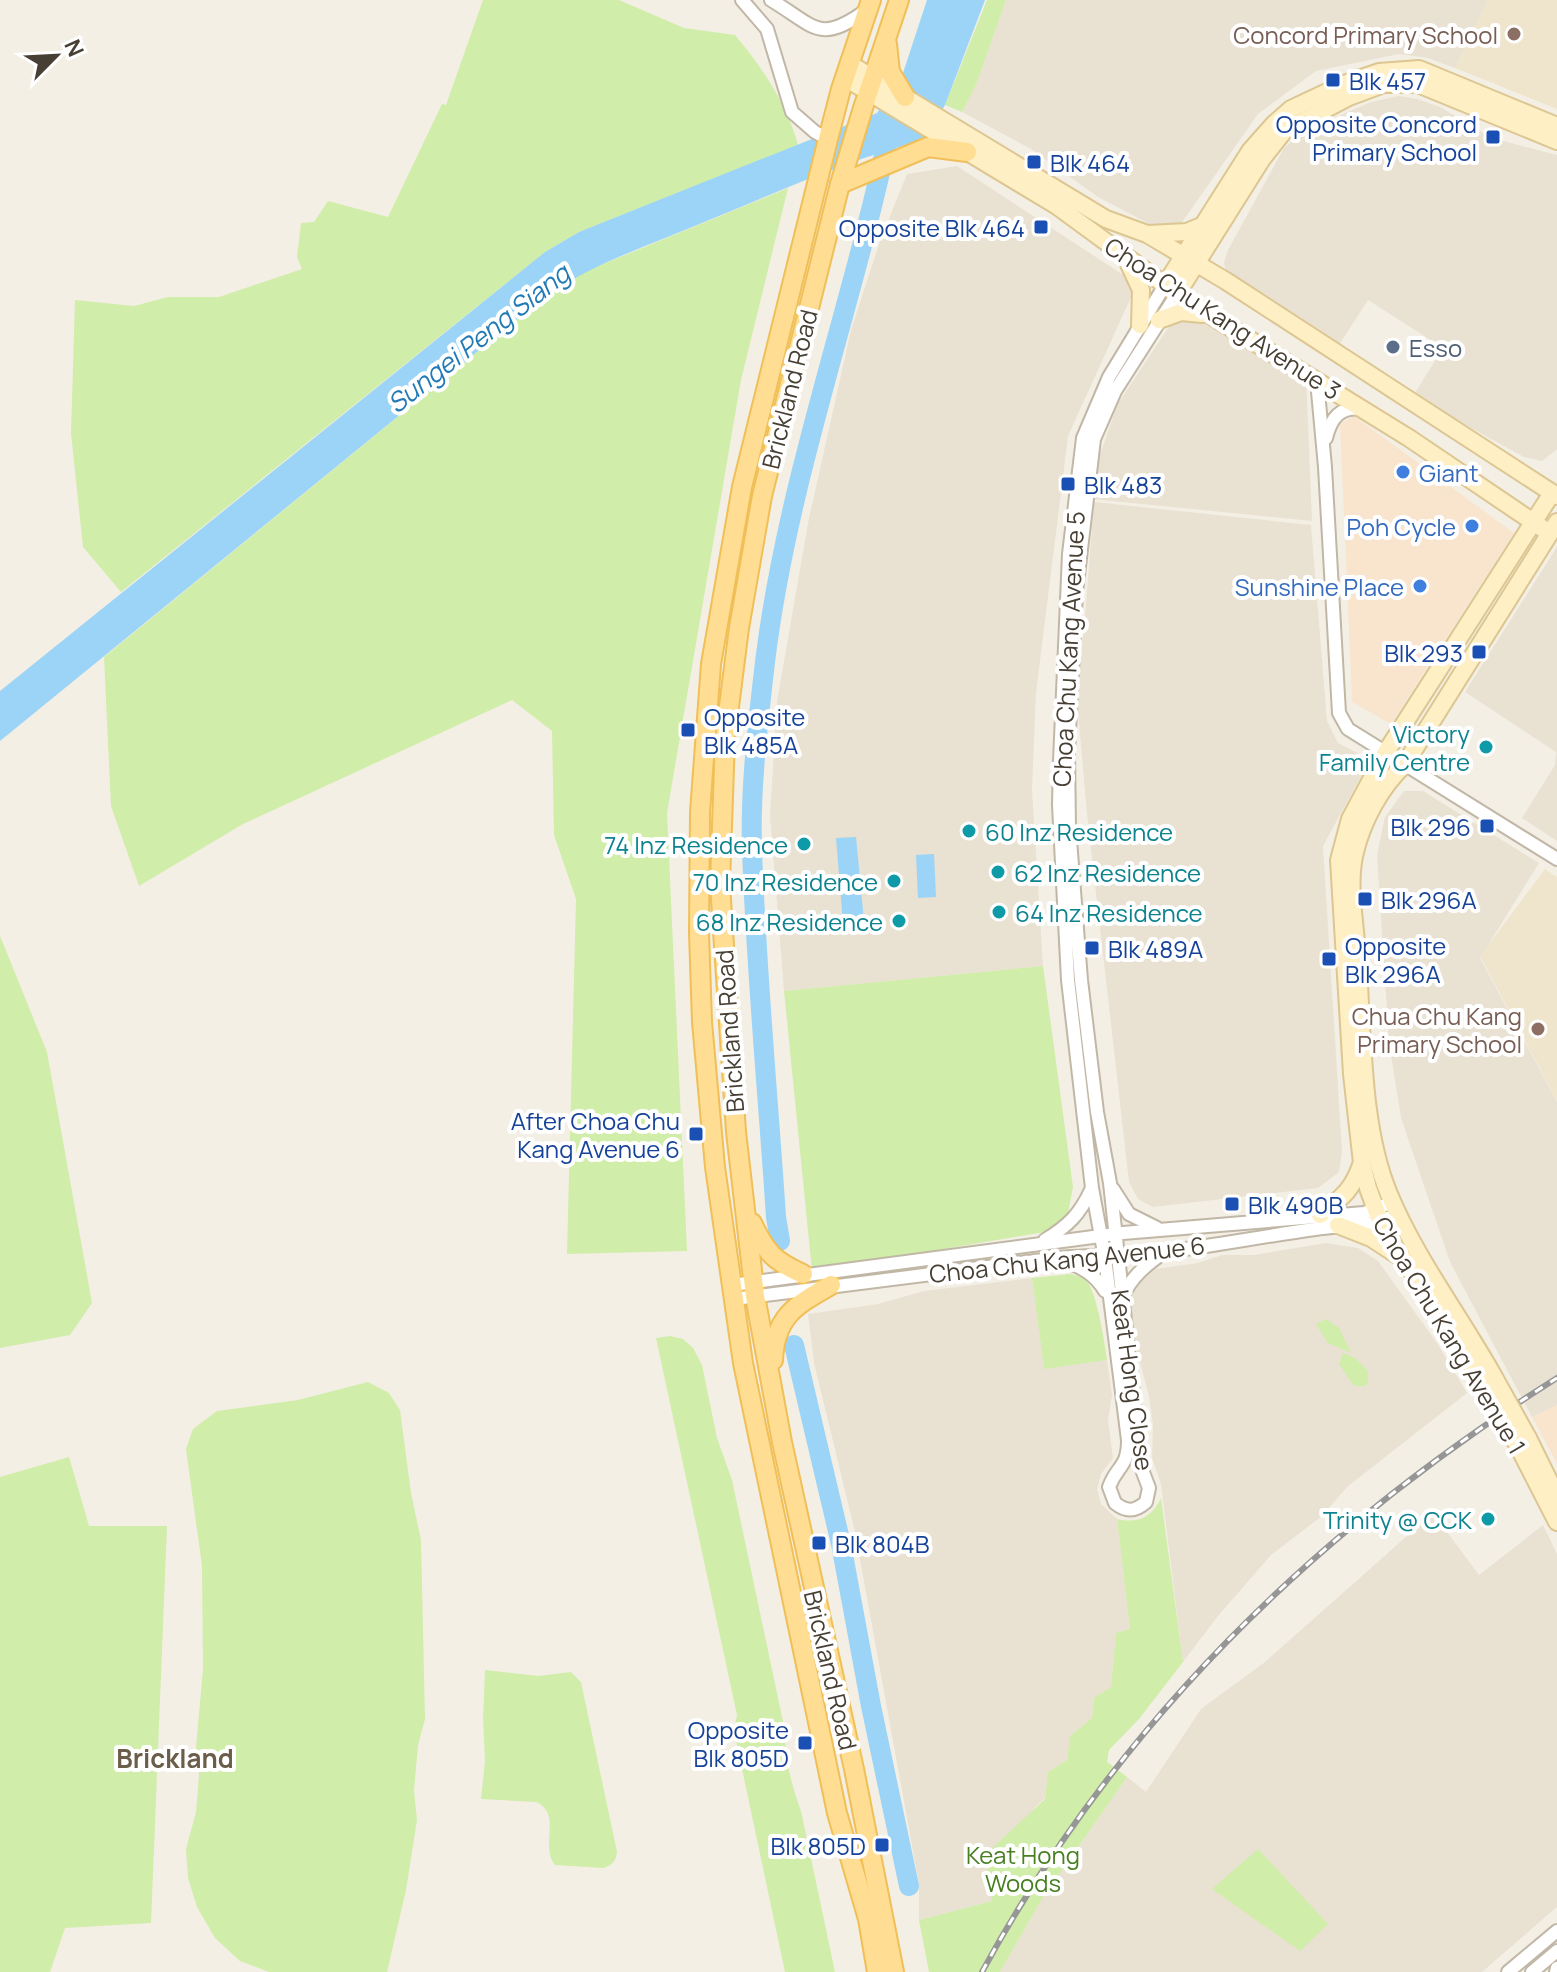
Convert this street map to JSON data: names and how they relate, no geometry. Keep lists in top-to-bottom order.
{
  "streets": {
    "main road": ["Brickland Road"],
    "street": [
      "Choa Chu Kang Avenue 3",
      "Choa Chu Kang Avenue 5",
      "Choa Chu Kang Avenue 6",
      "Choa Chu Kang Avenue 1",
      "Keat Hong Close"
    ]
  },
  "crossings": [
    ["Choa Chu Kang Avenue 3", "Brickland Road"],
    ["Choa Chu Kang Avenue 3", "Choa Chu Kang Avenue 5"],
    ["Choa Chu Kang Avenue 3", "Choa Chu Kang Avenue 1"],
    ["Brickland Road", "Choa Chu Kang Avenue 6"],
    ["Choa Chu Kang Avenue 5", "Choa Chu Kang Avenue 6"],
    ["Choa Chu Kang Avenue 5", "Keat Hong Close"],
    ["Choa Chu Kang Avenue 6", "Choa Chu Kang Avenue 1"],
    ["Choa Chu Kang Avenue 6", "Keat Hong Close"]
  ],
  "districts": ["Brickland"],
  "water": ["Sungei Peng Siang"],
  "parks": ["Keat Hong Woods"],
  "places": {
    "other": [
      "Concord Primary School",
      "Esso",
      "Giant",
      "Poh Cycle",
      "Sunshine Place",
      "Victory Family Centre",
      "60 Inz Residence",
      "74 Inz Residence",
      "62 Inz Residence",
      "70 Inz Residence",
      "64 Inz Residence",
      "68 Inz Residence",
      "Chua Chu Kang Primary School",
      "Trinity @ CCK"
    ],
    "transit": [
      "Blk 457",
      "Opposite Concord Primary School",
      "Blk 464",
      "Opposite Blk 464",
      "Blk 483",
      "Blk 293",
      "Opposite Blk 485A",
      "Blk 296",
      "Blk 296A",
      "Blk 489A",
      "Opposite Blk 296A",
      "After Choa Chu Kang Avenue 6",
      "Blk 490B",
      "Blk 804B",
      "Opposite Blk 805D",
      "Blk 805D"
    ]
  },
  "north": "top right"
}
